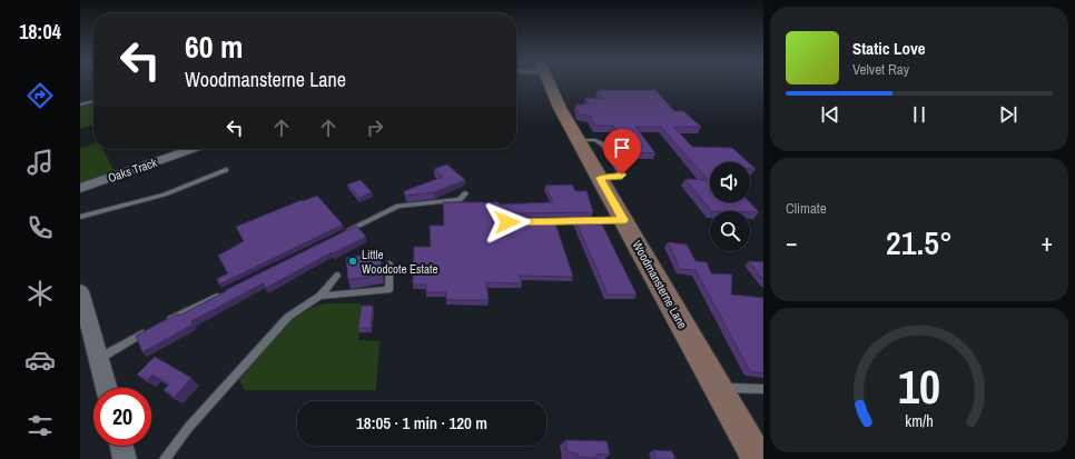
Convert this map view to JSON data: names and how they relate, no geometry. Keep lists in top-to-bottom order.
{
  "streets": {
    "street": ["Oaks Track", "Woodmansterne Lane"]
  },
  "places": ["Little Woodcote Estate"],
  "page": {
    "tabs": "18:04",
    "turn": ["60 m", "Woodmansterne Lane"],
    "song": ["Static Love", "Velvet Ray"],
    "tile": "Climate",
    "heat": ["−", "21.5°", "+"],
    "limit": "20",
    "trip": "18:05 · 1 min · 120 m",
    "gauge": ["10", "km/h"]
  }
}
